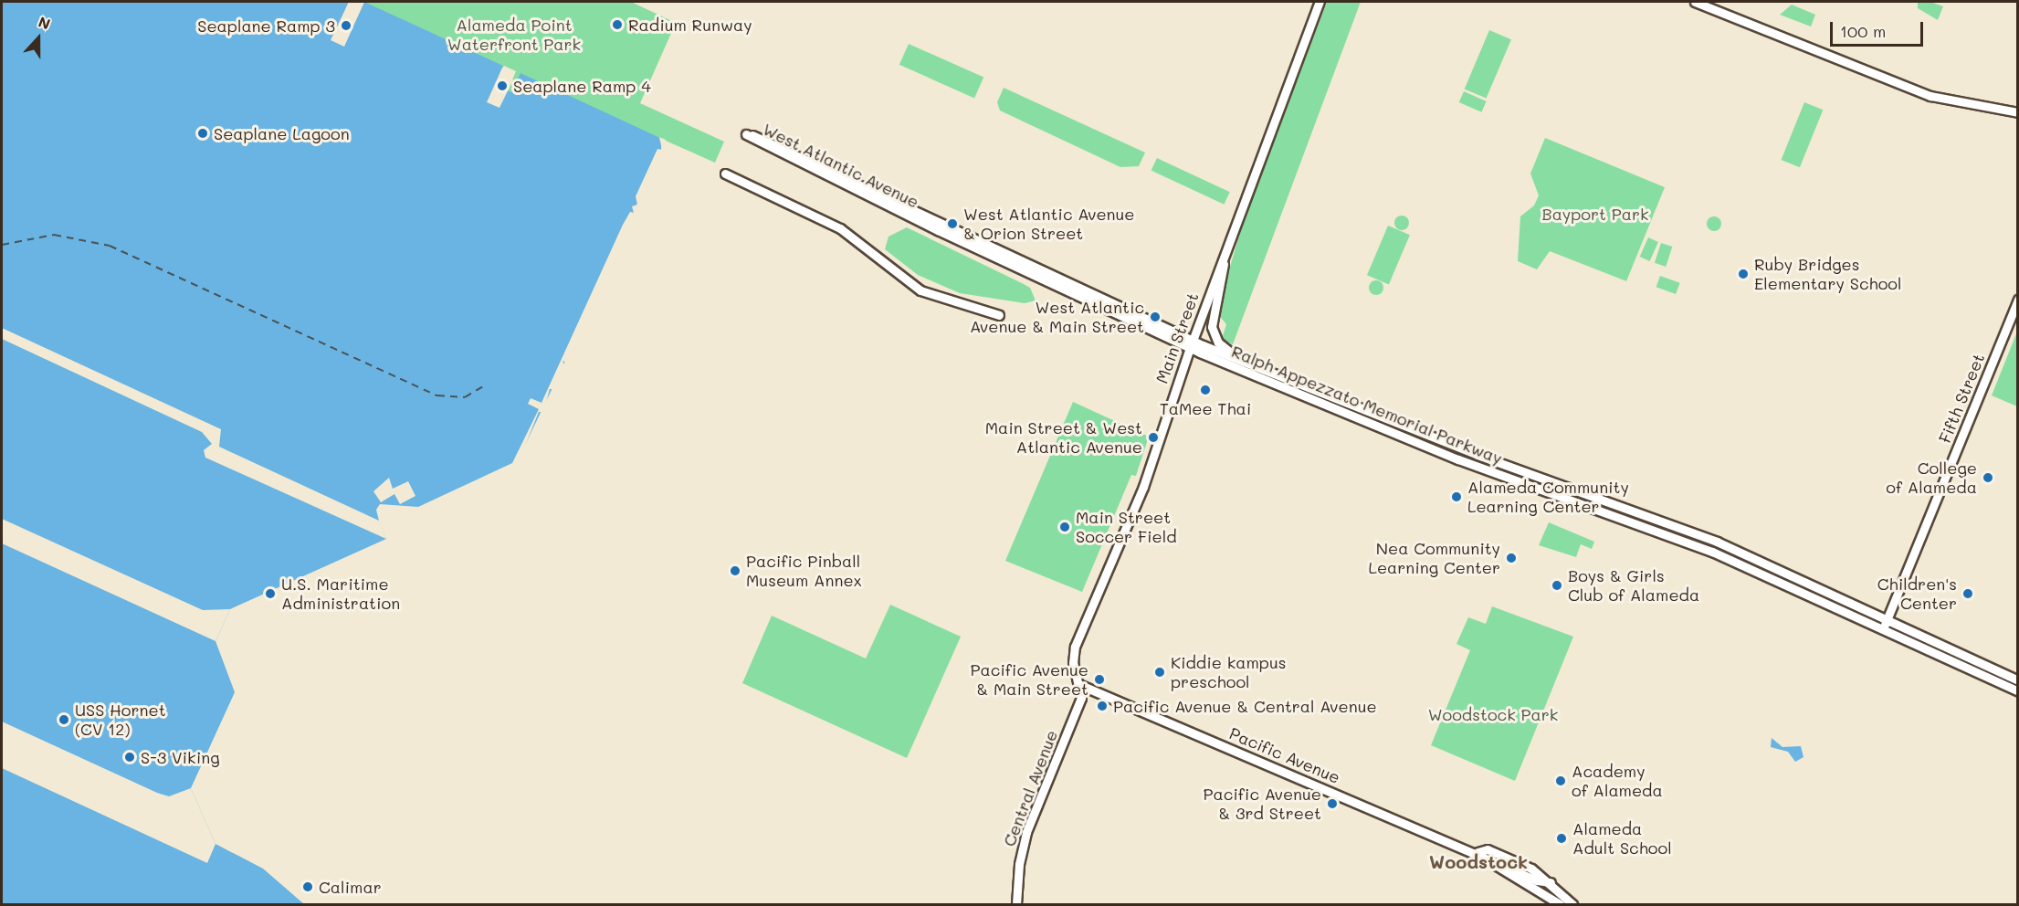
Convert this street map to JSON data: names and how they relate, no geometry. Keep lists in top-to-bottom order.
{
  "streets": {
    "street": [
      "West Atlantic Avenue",
      "Main Street",
      "Fifth Street",
      "Ralph Appezzato Memorial Parkway",
      "Pacific Avenue",
      "Central Avenue"
    ]
  },
  "crossings": [
    ["West Atlantic Avenue", "Main Street"],
    ["West Atlantic Avenue", "Ralph Appezzato Memorial Parkway"],
    ["Main Street", "Ralph Appezzato Memorial Parkway"],
    ["Main Street", "Pacific Avenue"],
    ["Main Street", "Central Avenue"],
    ["Fifth Street", "Ralph Appezzato Memorial Parkway"],
    ["Pacific Avenue", "Central Avenue"]
  ],
  "districts": ["Woodstock"],
  "parks": ["Alameda Point Waterfront Park", "Bayport Park", "Woodstock Park"],
  "places": [
    "Radium Runway",
    "Seaplane Ramp 3",
    "Seaplane Ramp 4",
    "Seaplane Lagoon",
    "West Atlantic Avenue & Orion Street",
    "Ruby Bridges Elementary School",
    "West Atlantic Avenue & Main Street",
    "TaMee Thai",
    "Main Street & West Atlantic Avenue",
    "College of Alameda",
    "Alameda Community Learning Center",
    "Main Street Soccer Field",
    "Nea Community Learning Center",
    "Pacific Pinball Museum Annex",
    "Boys & Girls Club of Alameda",
    "U.S. Maritime Administration",
    "Children's Center",
    "Kiddie kampus preschool",
    "Pacific Avenue & Main Street",
    "Pacific Avenue & Central Avenue",
    "USS Hornet (CV 12)",
    "S-3 Viking",
    "Academy of Alameda",
    "Pacific Avenue & 3rd Street",
    "Alameda Adult School",
    "Calimar"
  ],
  "scale_bar": "100 m",
  "north": "top"
}
